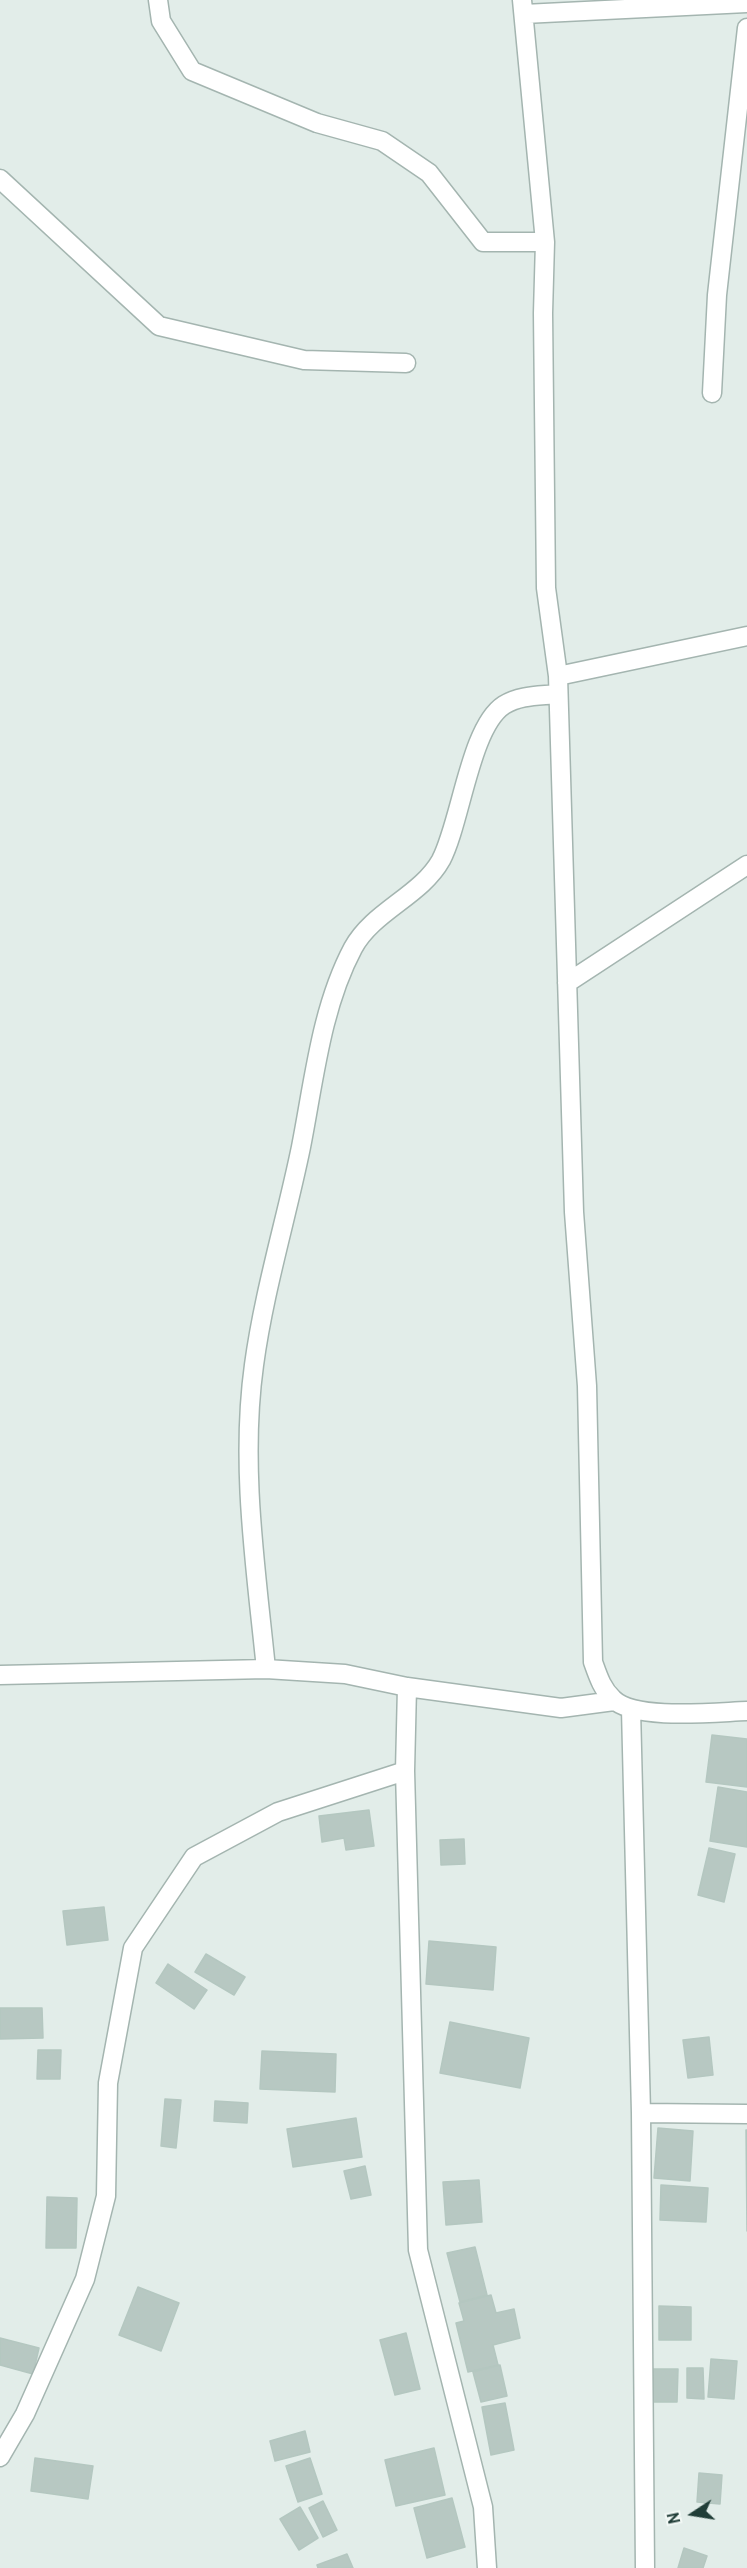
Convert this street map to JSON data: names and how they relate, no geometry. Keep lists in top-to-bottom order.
{
  "north": "left"
}
